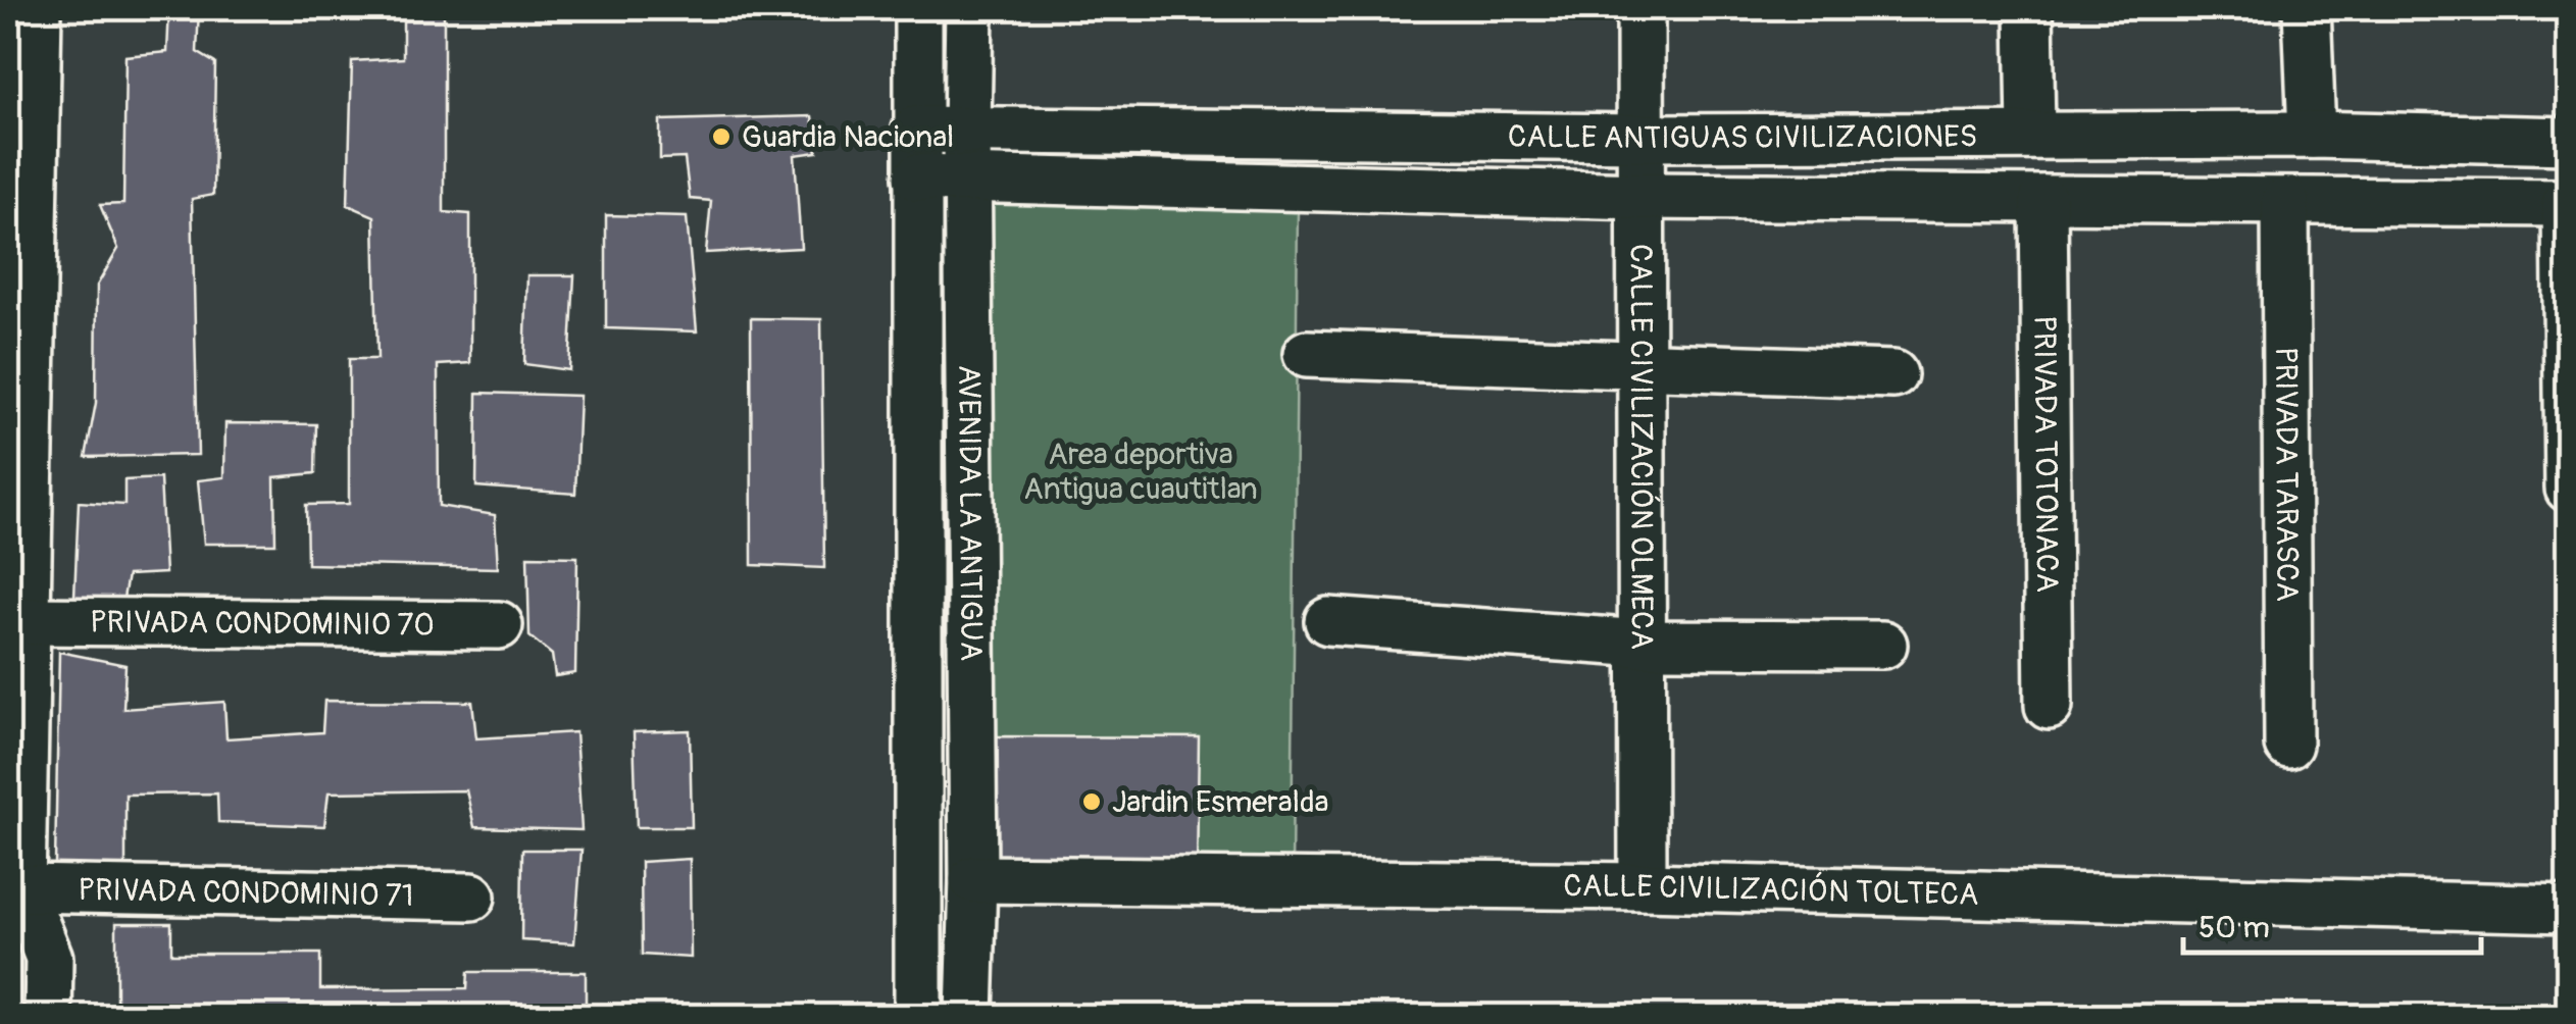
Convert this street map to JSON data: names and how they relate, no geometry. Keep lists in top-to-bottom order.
{
  "streets": {
    "street": [
      "CALLE ANTIGUAS CIVILIZACIONES",
      "CALLE CIVILIZACIÓN OLMECA",
      "PRIVADA TOTONACA",
      "PRIVADA TARASCA",
      "AVENIDA LA ANTIGUA",
      "PRIVADA CONDOMINIO 70",
      "CALLE CIVILIZACIÓN TOLTECA",
      "PRIVADA CONDOMINIO 71"
    ]
  },
  "crossings": [
    ["CALLE ANTIGUAS CIVILIZACIONES", "CALLE CIVILIZACIÓN OLMECA"],
    ["CALLE ANTIGUAS CIVILIZACIONES", "PRIVADA TOTONACA"],
    ["CALLE ANTIGUAS CIVILIZACIONES", "PRIVADA TARASCA"],
    ["CALLE ANTIGUAS CIVILIZACIONES", "AVENIDA LA ANTIGUA"],
    ["CALLE CIVILIZACIÓN OLMECA", "CALLE CIVILIZACIÓN TOLTECA"],
    ["AVENIDA LA ANTIGUA", "CALLE CIVILIZACIÓN TOLTECA"]
  ],
  "parks": ["Area deportiva Antigua cuautitlan"],
  "places": ["Guardia Nacional", "Jardin Esmeralda"],
  "scale_bar": "50 m"
}
